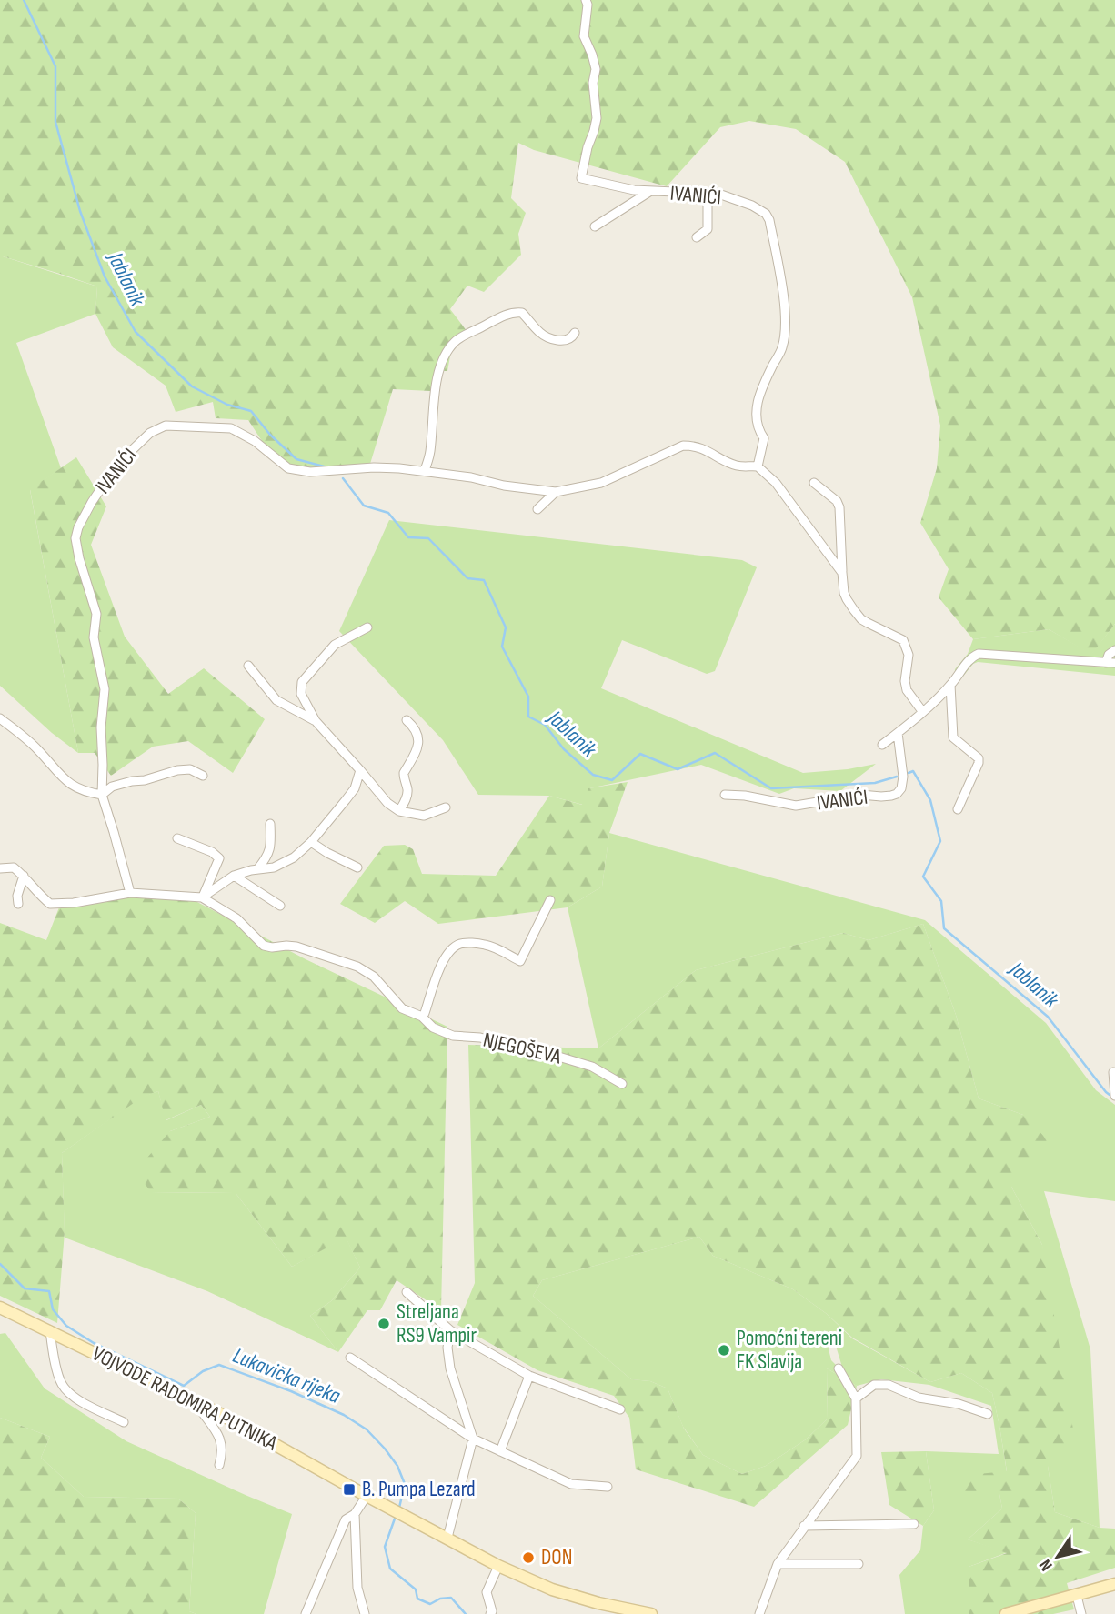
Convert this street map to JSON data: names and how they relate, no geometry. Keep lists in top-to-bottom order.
{
  "streets": {
    "main road": ["VOJVODE RADOMIRA PUTNIKA"],
    "street": ["IVANIĆI", "NJEGOŠEVA"]
  },
  "water": ["Jablanik", "Lukavička rijeka"],
  "places": {
    "other": ["Streljana RS9 Vampir", "Pomoćni tereni FK Slavija", "DON"],
    "transit": ["B. Pumpa Lezard"]
  },
  "north": "bottom left"
}
